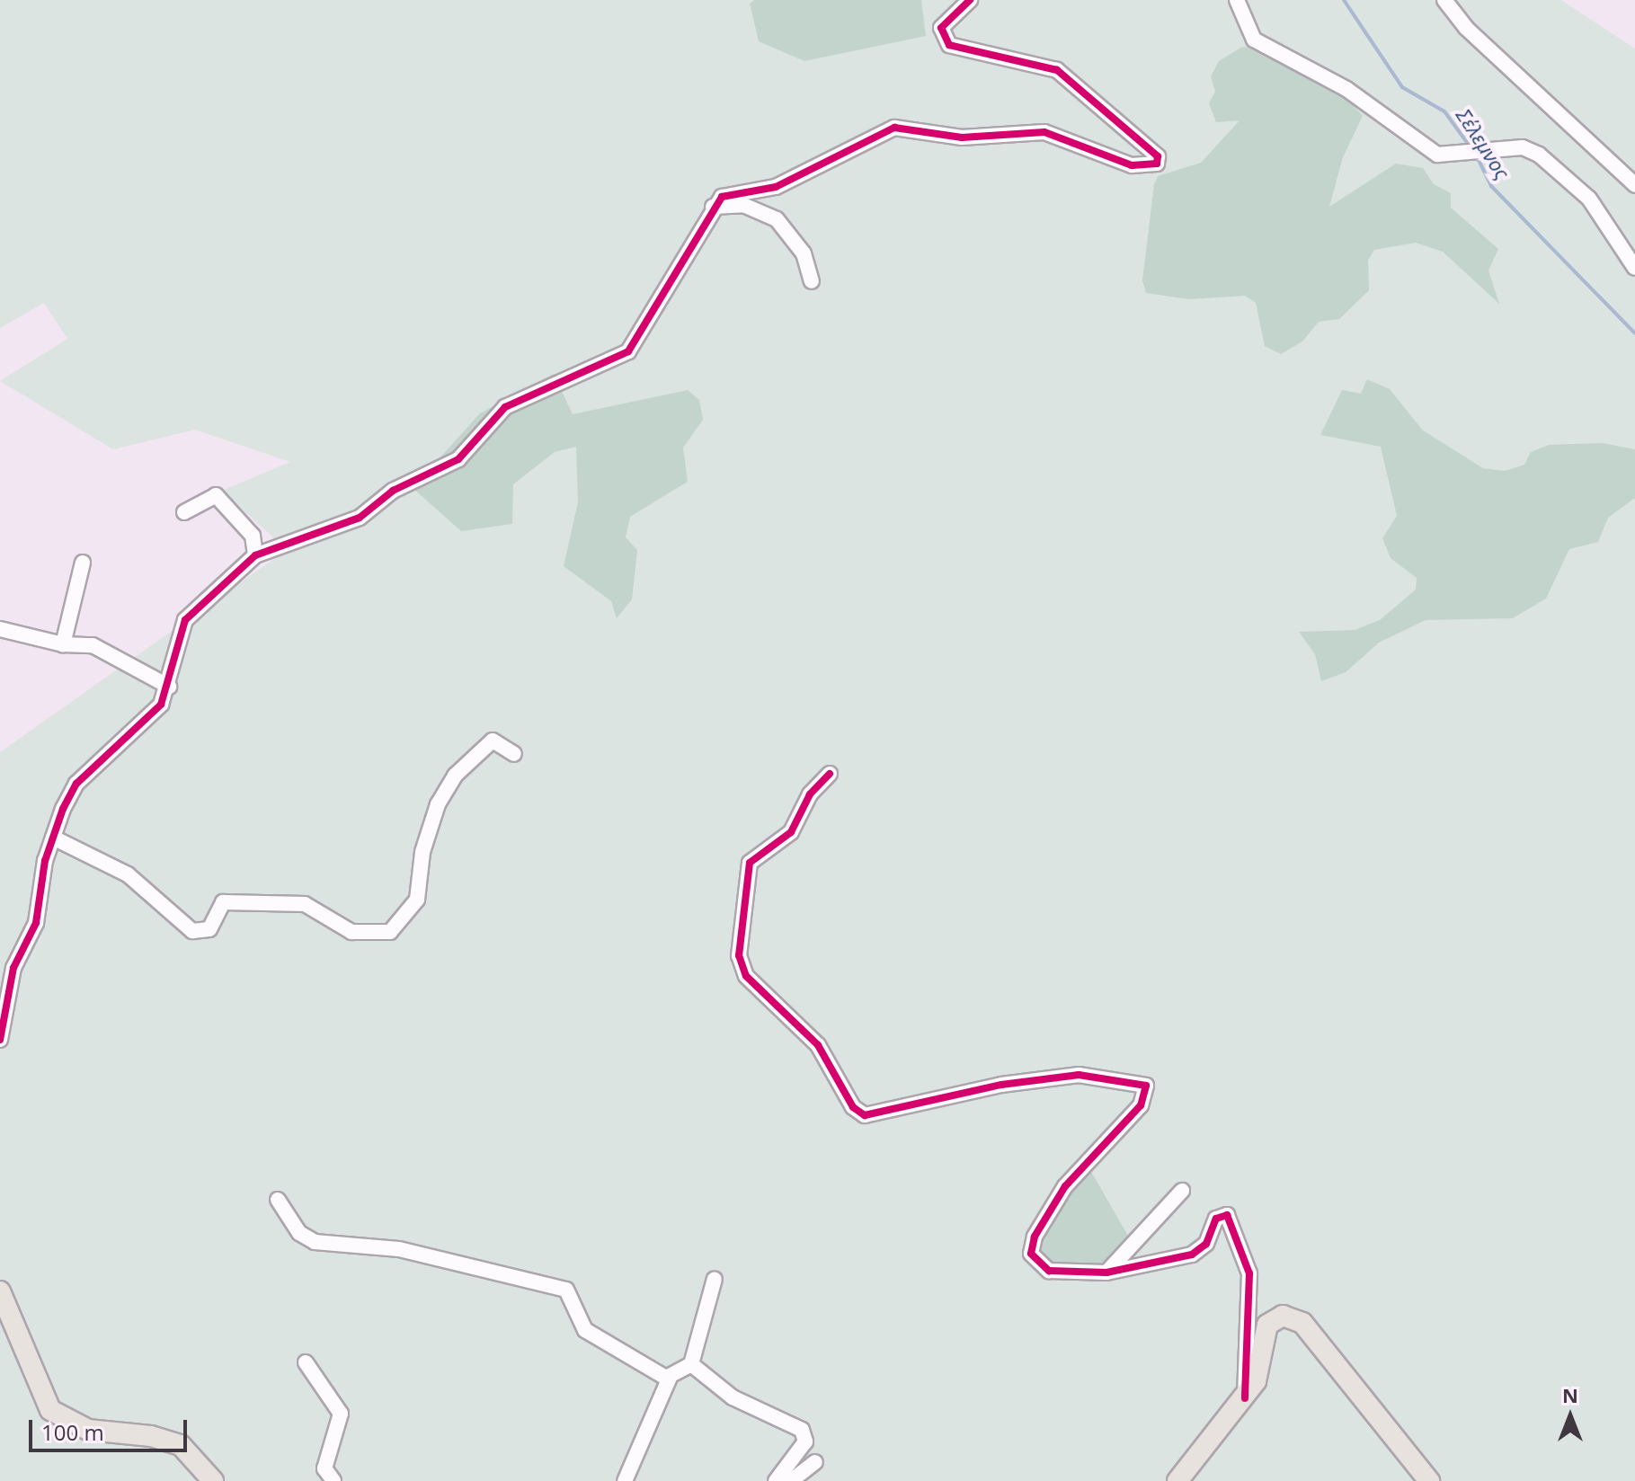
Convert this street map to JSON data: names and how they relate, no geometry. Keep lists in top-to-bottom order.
{
  "water": ["Σέλεμνος"],
  "scale_bar": "100 m",
  "north": "top"
}
